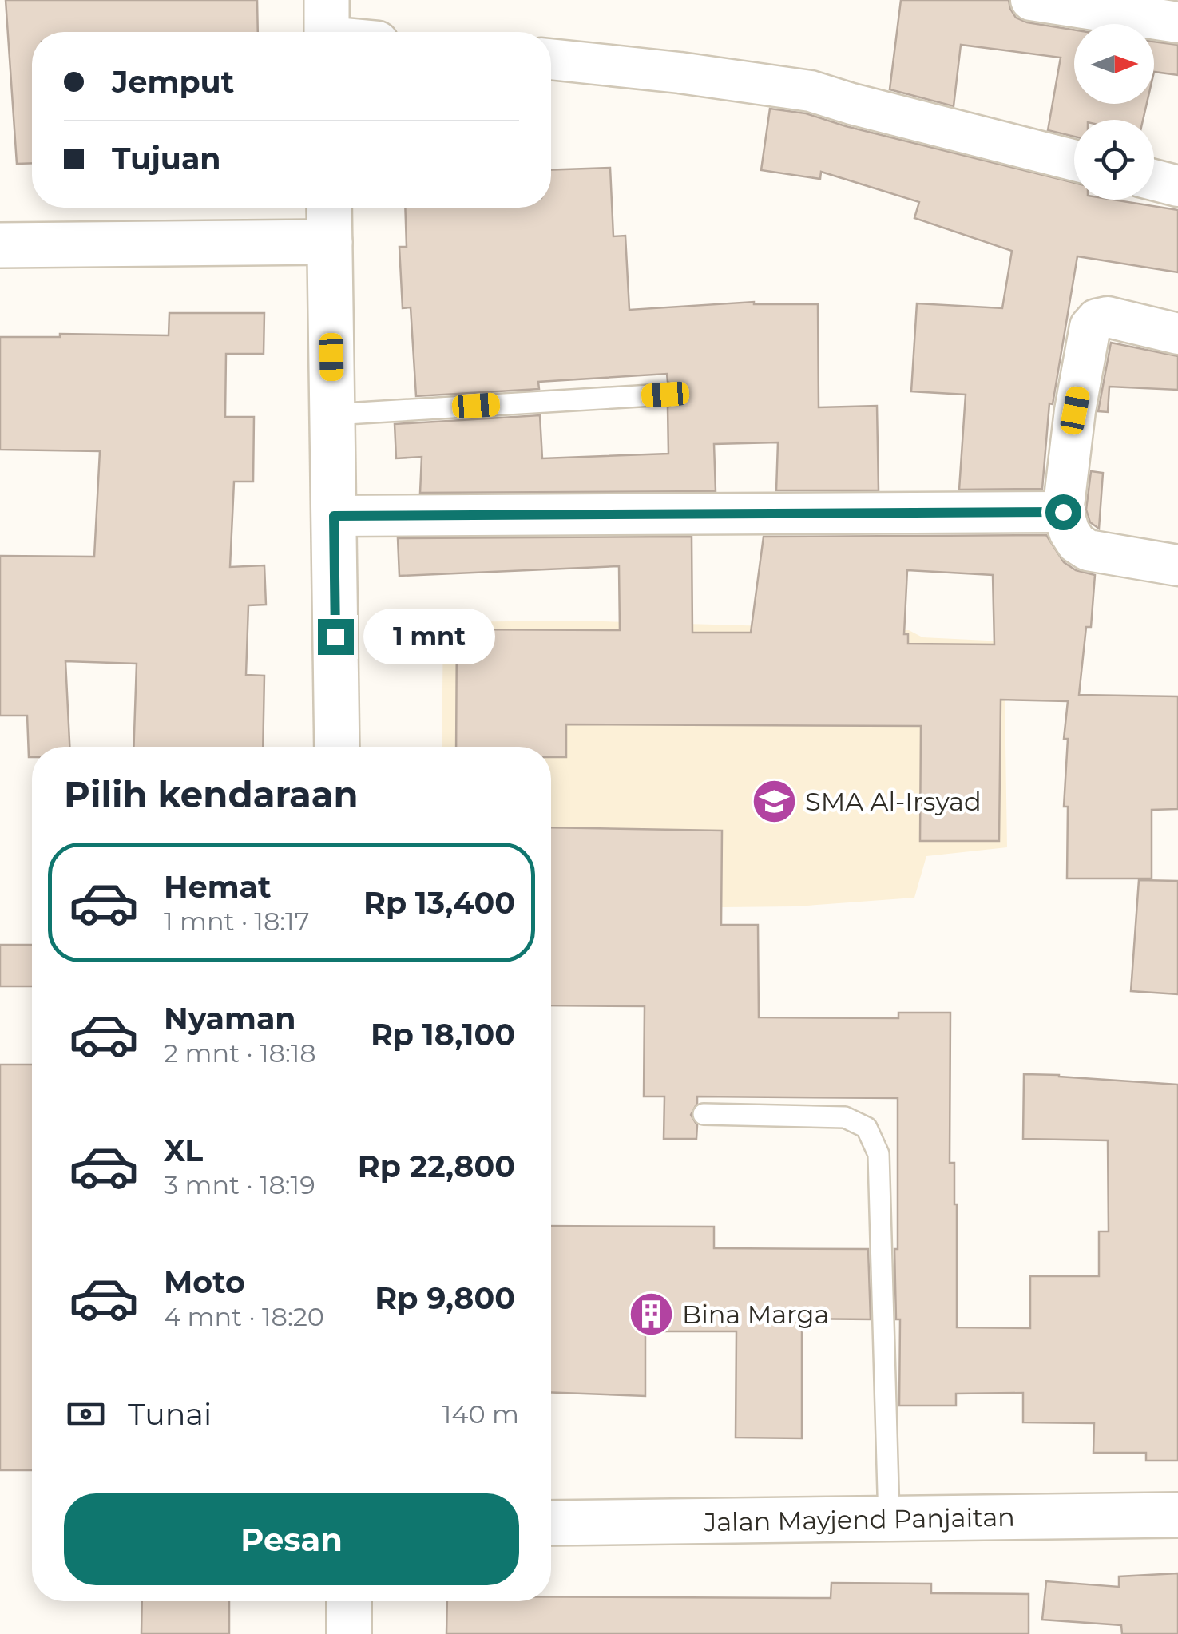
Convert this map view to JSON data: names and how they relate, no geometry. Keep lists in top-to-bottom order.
{
  "streets": {
    "main road": ["Jalan Mayjend Panjaitan"]
  },
  "places": {
    "school or university": ["SMA Al-Irsyad"],
    "building": ["Bina Marga"]
  },
  "north": "right",
  "page": {
    "banner": ["Jemput", "Tujuan"],
    "bubble": "1 mnt",
    "heading": "Pilih kendaraan",
    "list": [
      {
        "name": "Hemat",
        "note": "1 mnt · 18:17",
        "value": "Rp 13,400"
      },
      {
        "name": "Nyaman",
        "note": "2 mnt · 18:18",
        "value": "Rp 18,100"
      },
      {
        "name": "XL",
        "note": "3 mnt · 18:19",
        "value": "Rp 22,800"
      },
      {
        "name": "Moto",
        "note": "4 mnt · 18:20",
        "value": "Rp 9,800"
      }
    ],
    "pay": ["Tunai", "140 m"],
    "buttons": "Pesan"
  }
}
